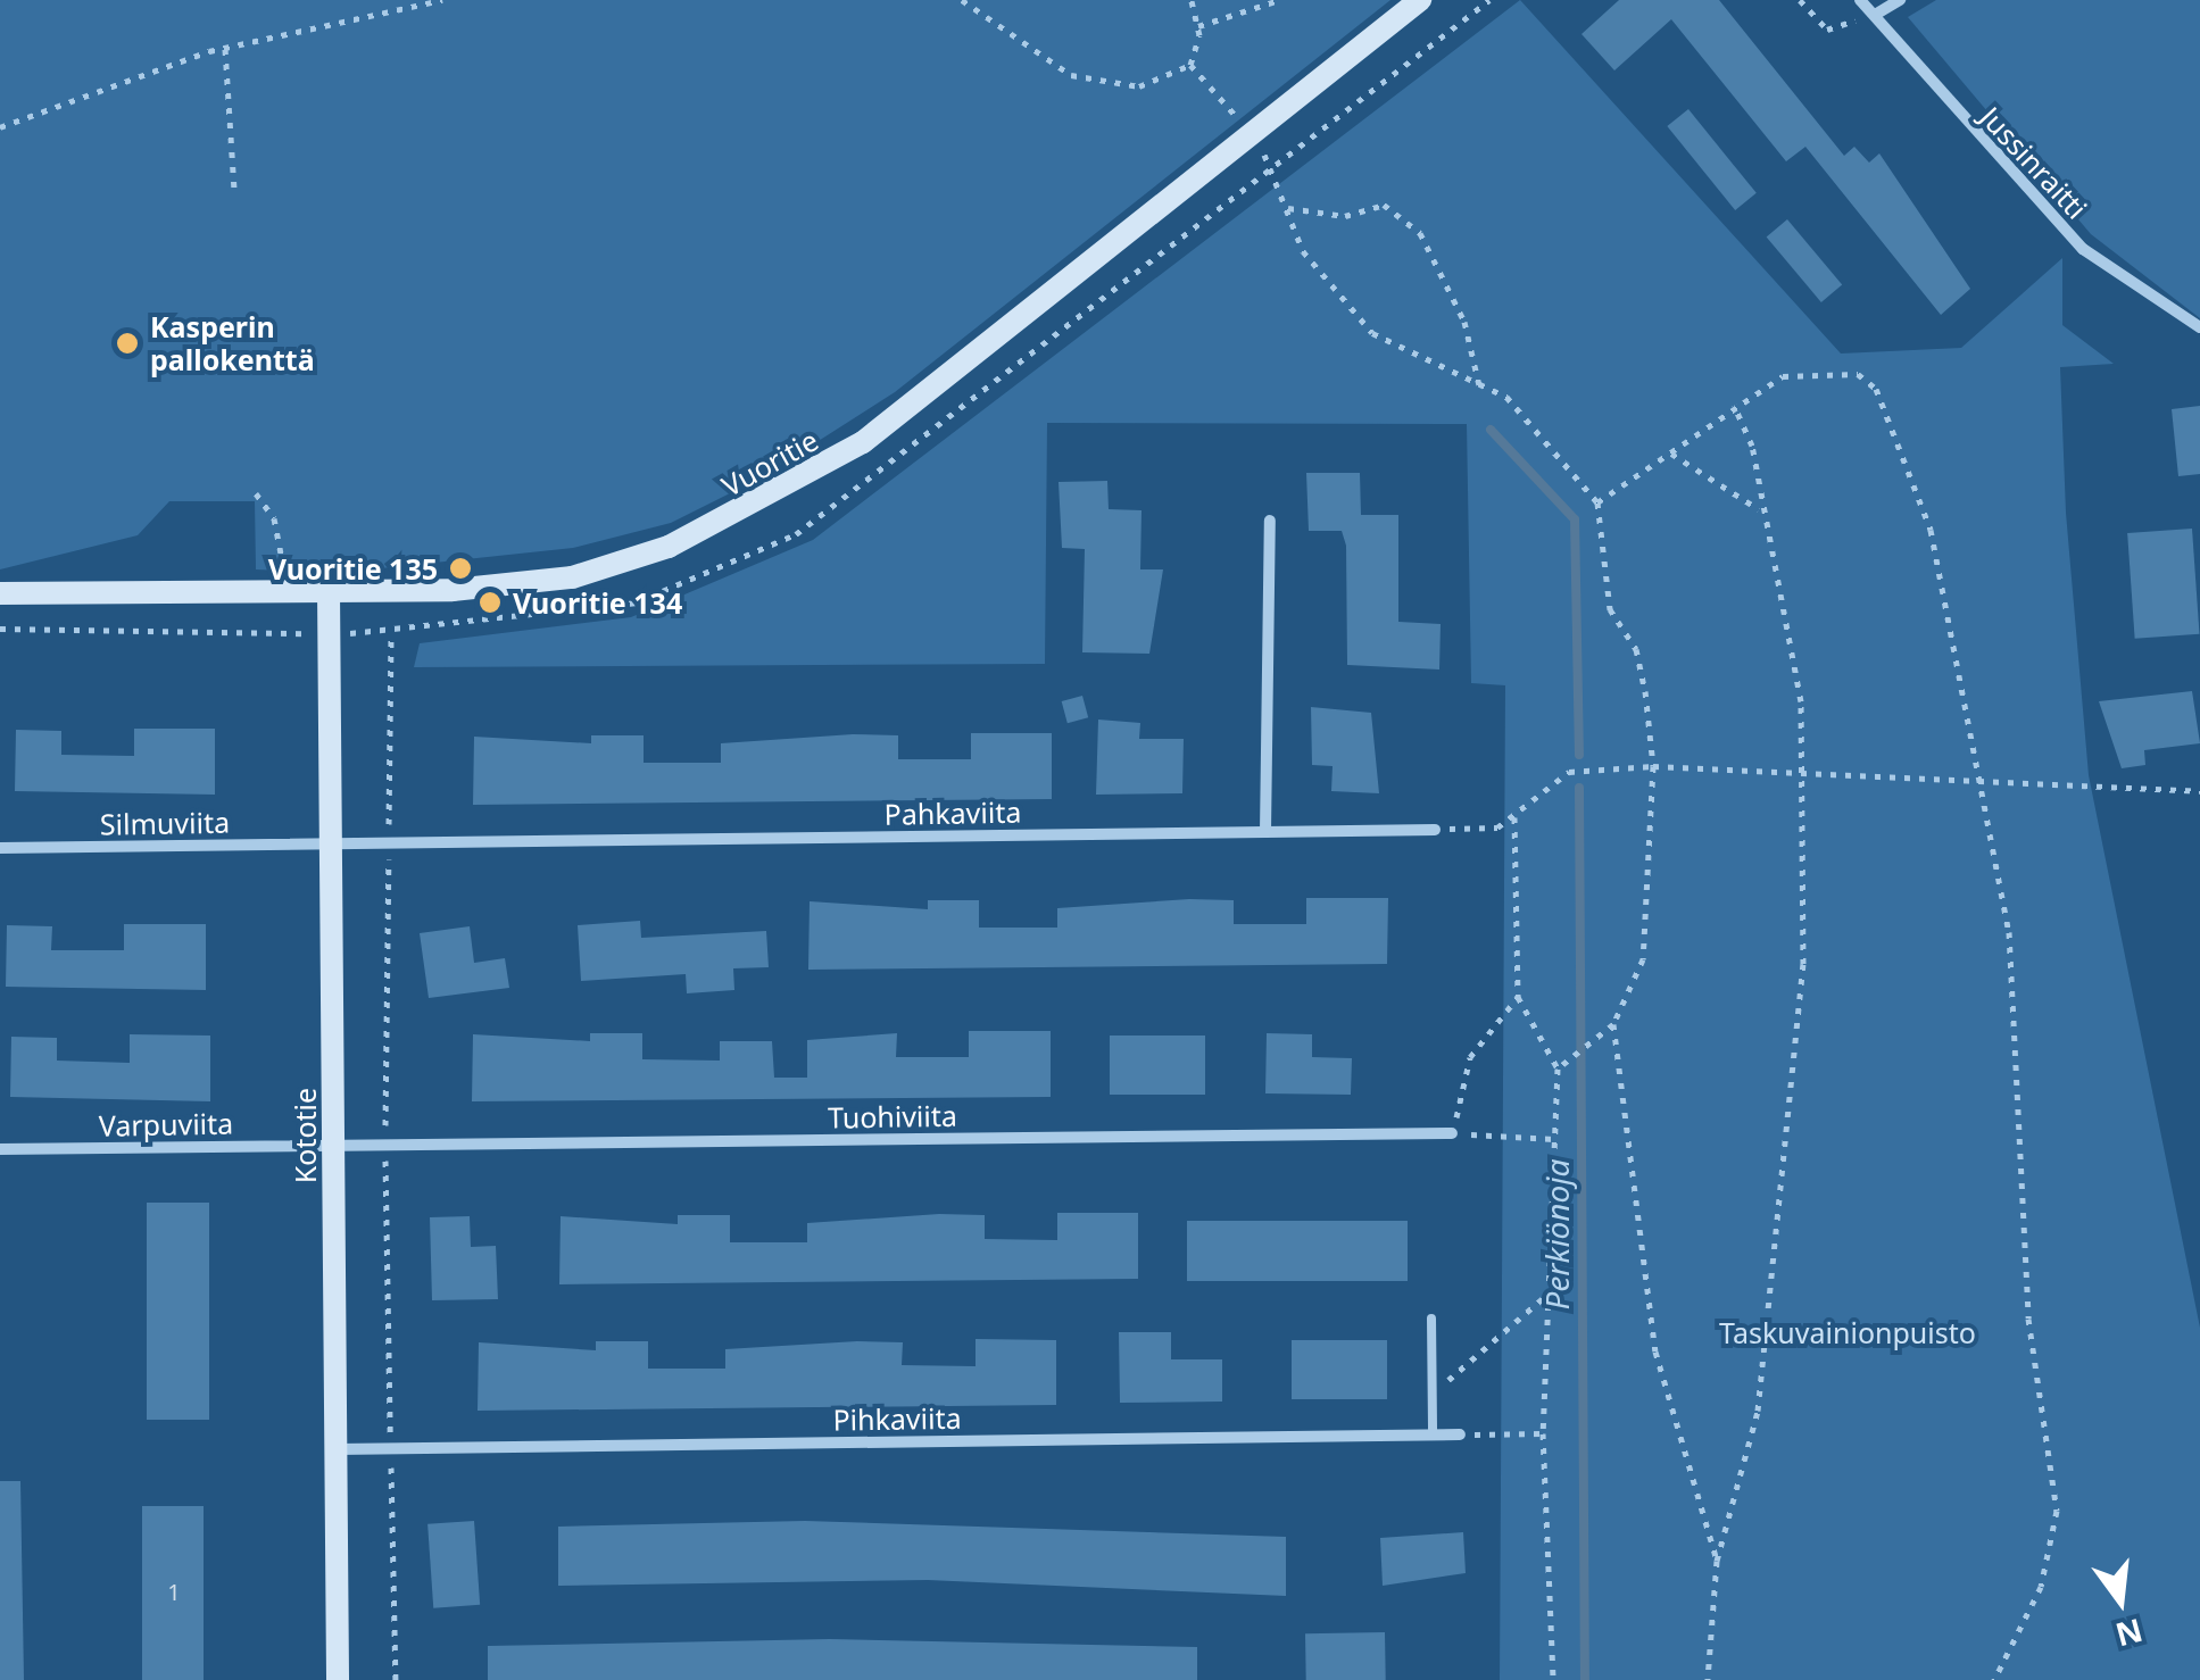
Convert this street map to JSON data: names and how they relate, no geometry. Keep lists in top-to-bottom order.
{
  "streets": {
    "street": [
      "Jussinraitti",
      "Vuoritie",
      "Pahkaviita",
      "Silmuviita",
      "Tuohiviita",
      "Varpuviita",
      "Kototie",
      "Pihkaviita"
    ]
  },
  "crossings": [
    ["Vuoritie", "Kototie"],
    ["Pahkaviita", "Silmuviita"],
    ["Pahkaviita", "Kototie"],
    ["Silmuviita", "Kototie"],
    ["Tuohiviita", "Varpuviita"],
    ["Tuohiviita", "Kototie"],
    ["Varpuviita", "Kototie"],
    ["Kototie", "Pihkaviita"]
  ],
  "water": ["Perkiönoja"],
  "parks": ["Taskuvainionpuisto"],
  "places": ["Kasperin pallokenttä", "Vuoritie 135", "Vuoritie 134"],
  "house_numbers": ["1"],
  "north": "bottom"
}
